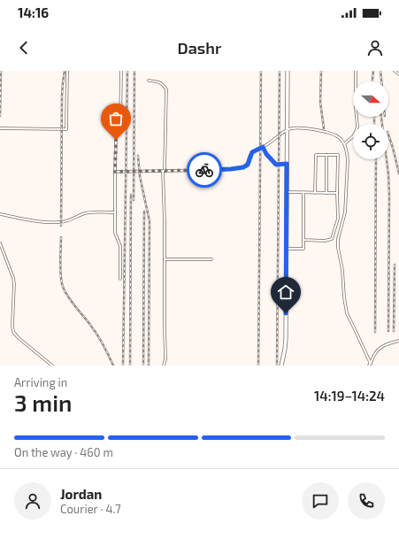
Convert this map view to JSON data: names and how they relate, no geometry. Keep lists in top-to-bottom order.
{
  "north": "right",
  "page": {
    "status": "14:16",
    "header": "Dashr",
    "heading": ["3 min", "Arriving in", "14:19–14:24"],
    "panel": ["Jordan", "Courier · 4.7"],
    "bar": "On the way · 460 m"
  }
}
